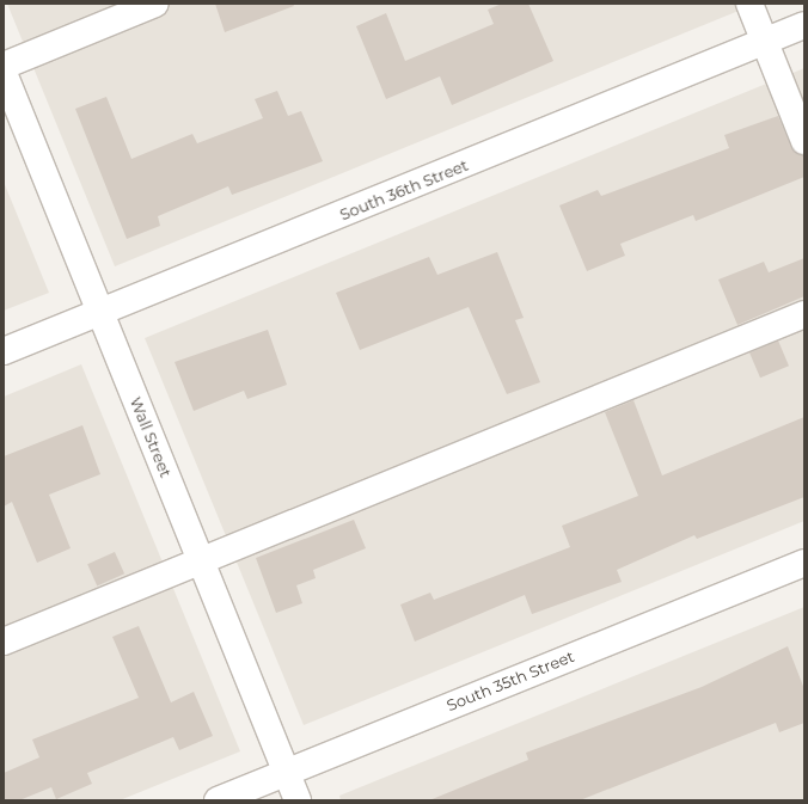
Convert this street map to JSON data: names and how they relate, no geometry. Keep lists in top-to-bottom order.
{
  "streets": {
    "street": ["South 36th Street", "Wall Street", "South 35th Street"]
  },
  "crossings": [
    ["South 36th Street", "Wall Street"],
    ["Wall Street", "South 35th Street"]
  ]
}
